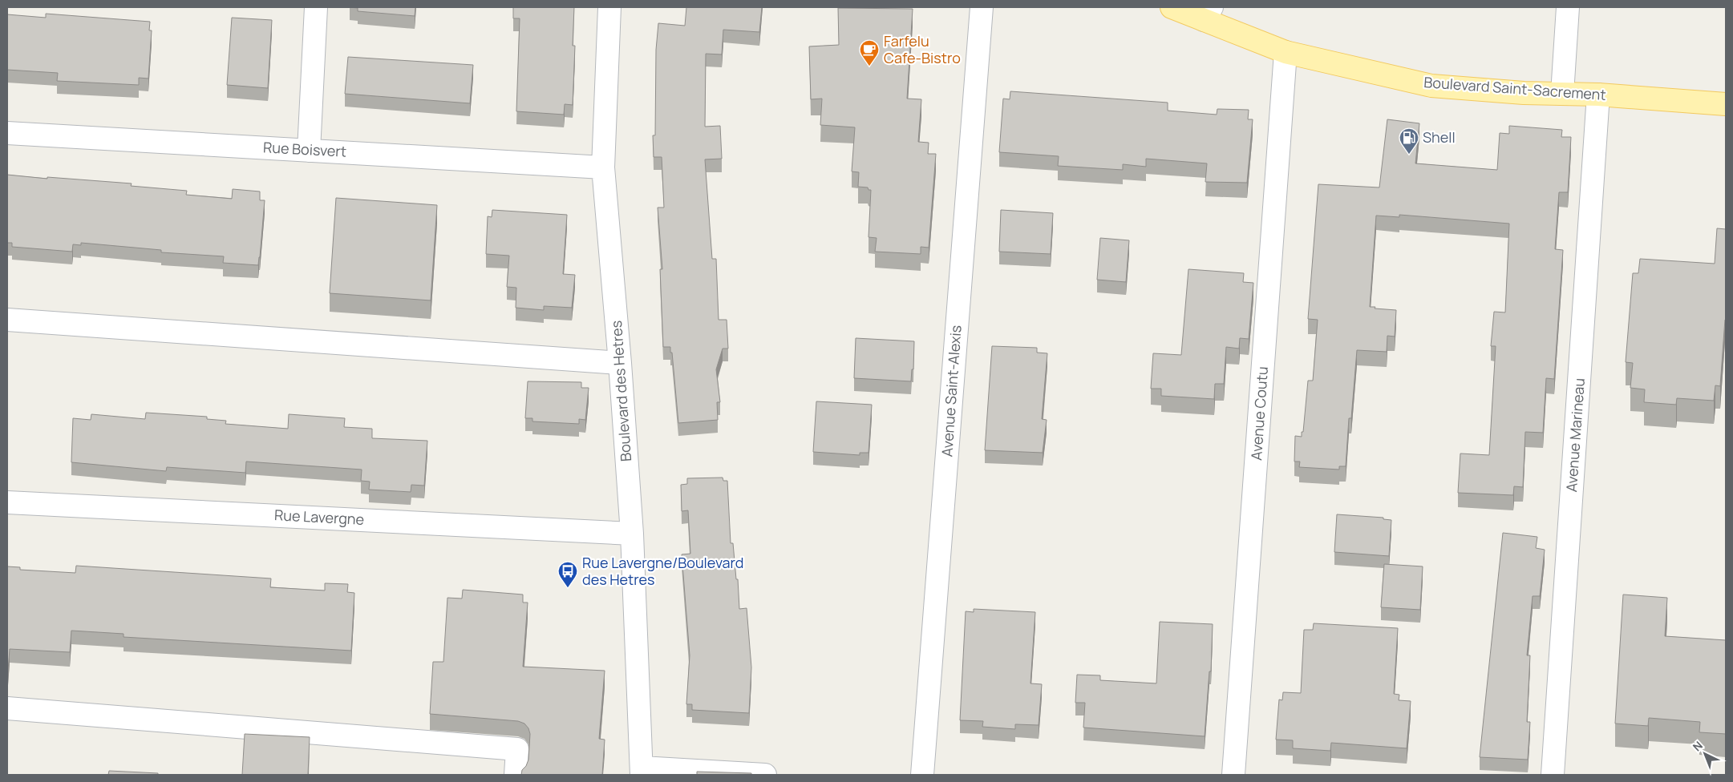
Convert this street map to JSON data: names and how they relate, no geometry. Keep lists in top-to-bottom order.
{
  "streets": {
    "main road": ["Boulevard Saint-Sacrement"],
    "street": [
      "Rue Boisvert",
      "Boulevard des Hetres",
      "Avenue Saint-Alexis",
      "Avenue Coutu",
      "Avenue Marineau",
      "Rue Lavergne"
    ]
  },
  "crossings": [
    ["Boulevard Saint-Sacrement", "Avenue Coutu"],
    ["Boulevard Saint-Sacrement", "Avenue Marineau"],
    ["Rue Boisvert", "Boulevard des Hetres"],
    ["Boulevard des Hetres", "Rue Lavergne"]
  ],
  "places": {
    "cafe": ["Farfelu Cafe-Bistro"],
    "fuel station": ["Shell"],
    "bus stop": ["Rue Lavergne/Boulevard des Hetres"]
  },
  "north": "top left"
}
